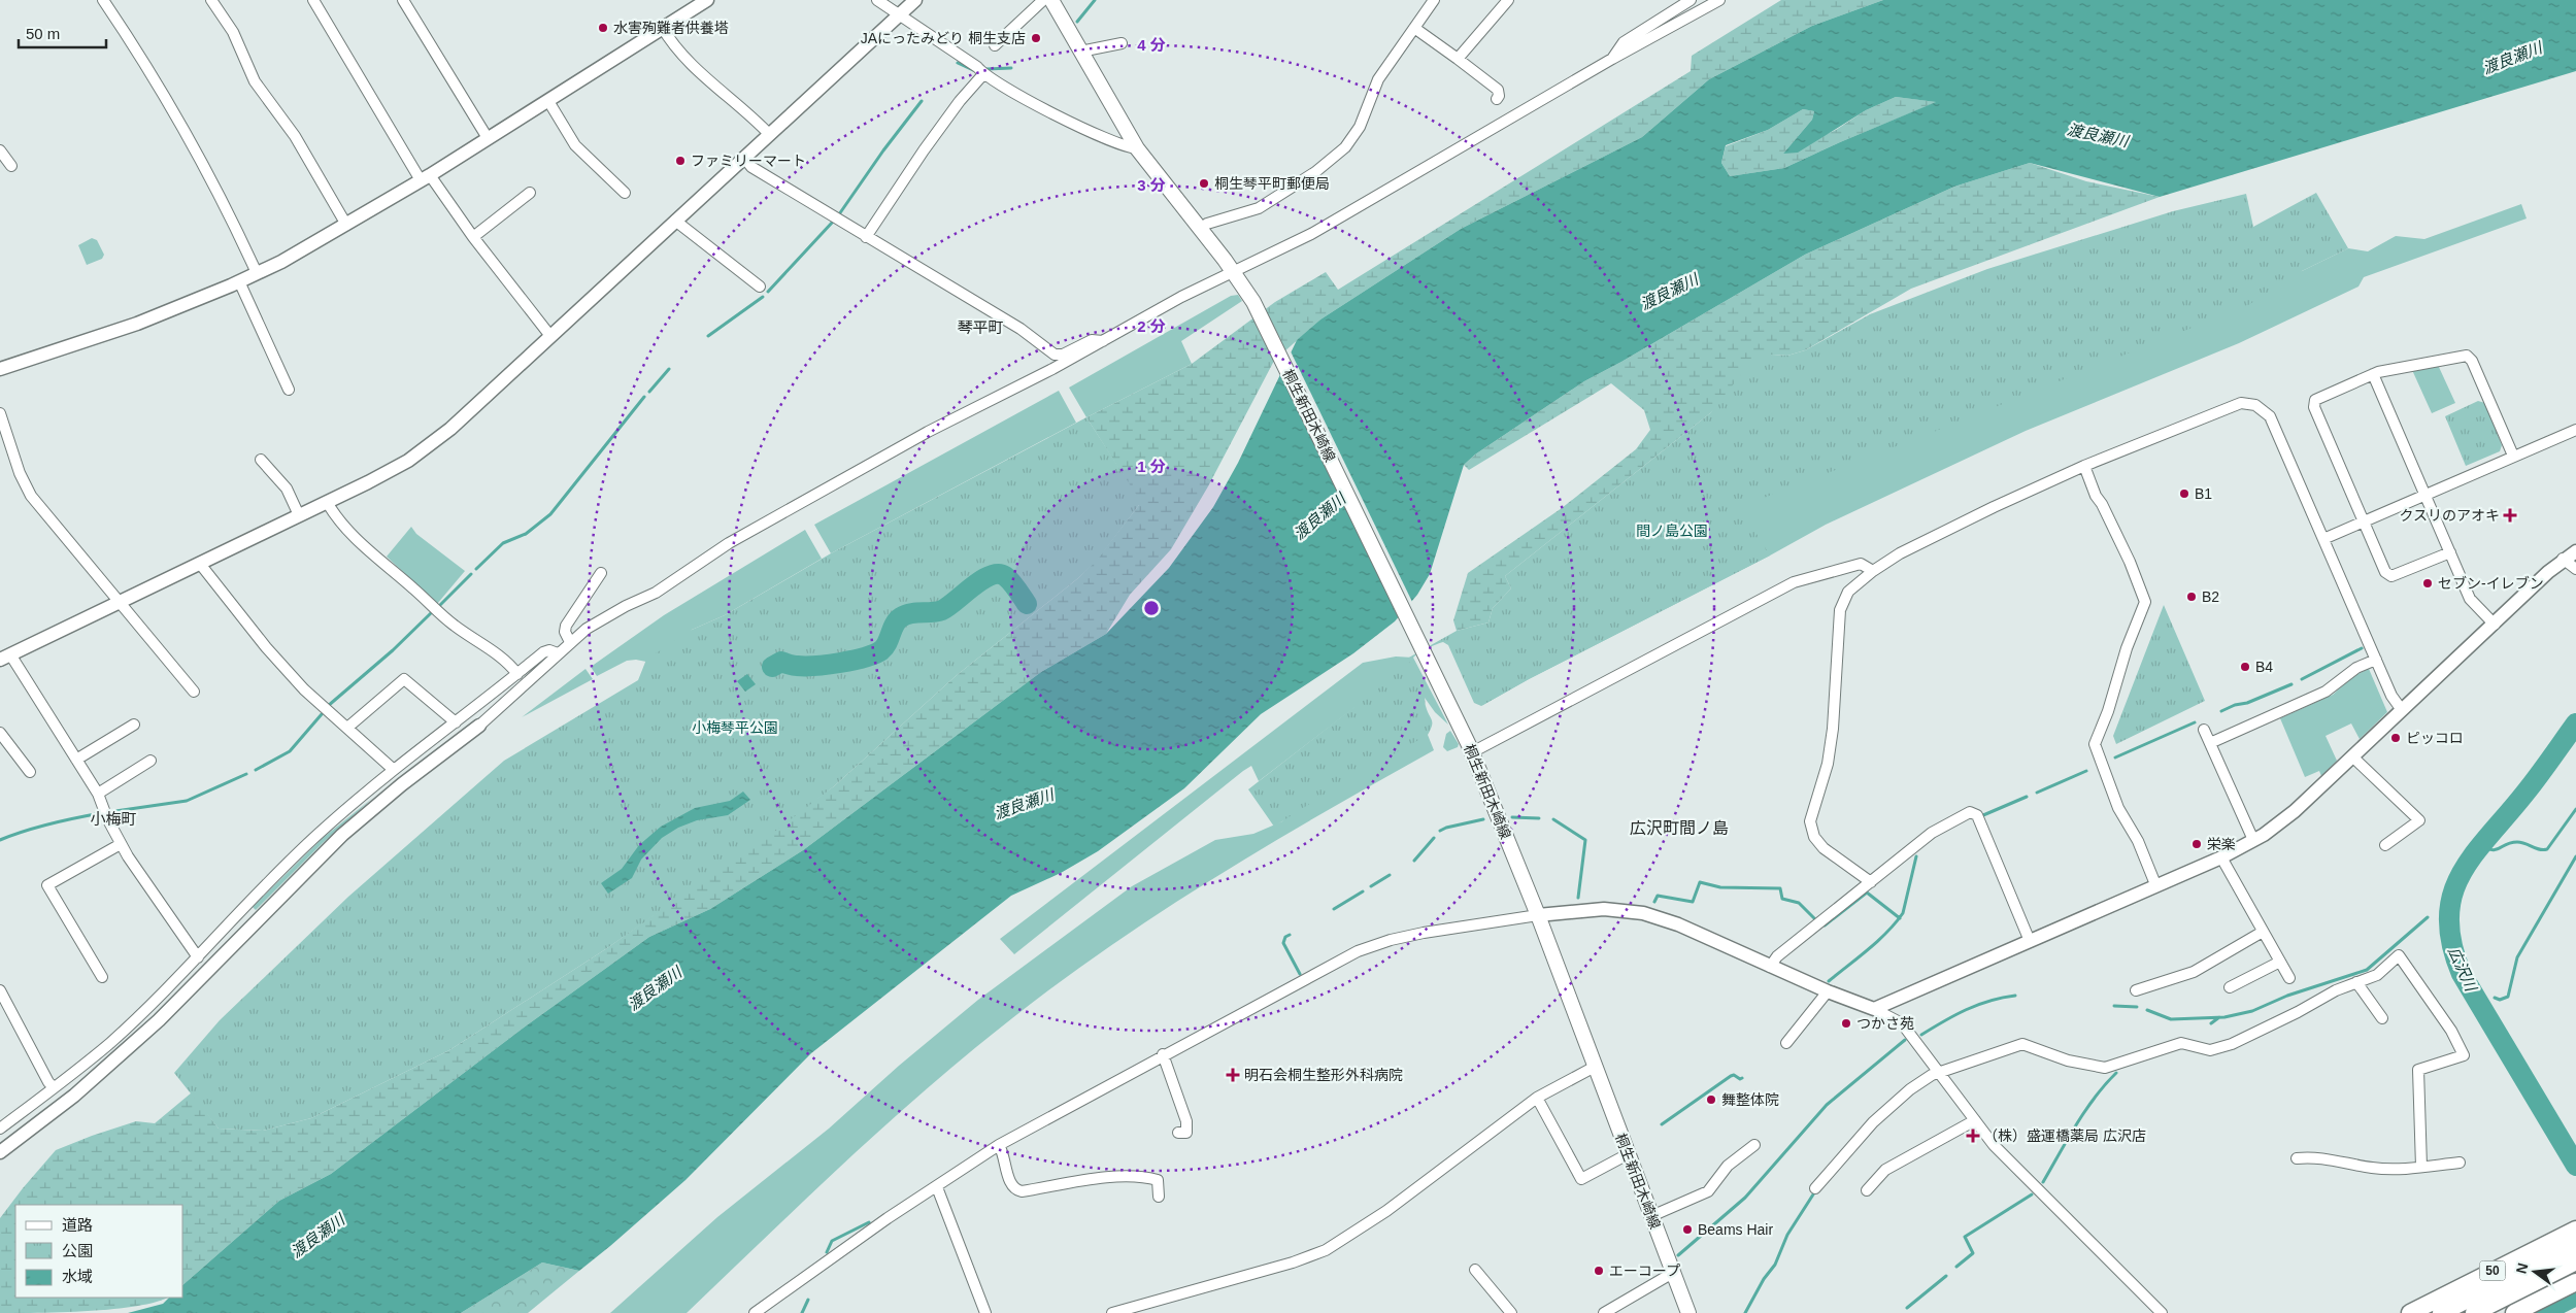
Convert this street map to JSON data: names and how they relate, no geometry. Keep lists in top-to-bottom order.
{
  "streets": {
    "highway": ["50"],
    "main road": ["桐生新田木崎線"]
  },
  "districts": ["琴平町", "小梅町", "広沢町間ノ島"],
  "water": ["渡良瀬川", "広沢川"],
  "parks": ["間ノ島公園", "小梅琴平公園"],
  "places": {
    "other": [
      "水害殉難者供養塔",
      "JAにったみどり 桐生支店",
      "ファミリーマート",
      "桐生琴平町郵便局",
      "B1",
      "セブン-イレブン",
      "B2",
      "B4",
      "ピッコロ",
      "栄楽",
      "つかさ苑",
      "舞整体院",
      "Beams Hair",
      "エーコープ"
    ],
    "health": ["クスリのアオキ", "明石会桐生整形外科病院", "（株）盛運橋薬局 広沢店"]
  },
  "legend": ["道路", "公園", "水域"],
  "scale_bar": "50 m",
  "north": "left",
  "rings": [
    "4 分",
    "3 分",
    "2 分",
    "1 分"
  ]
}
